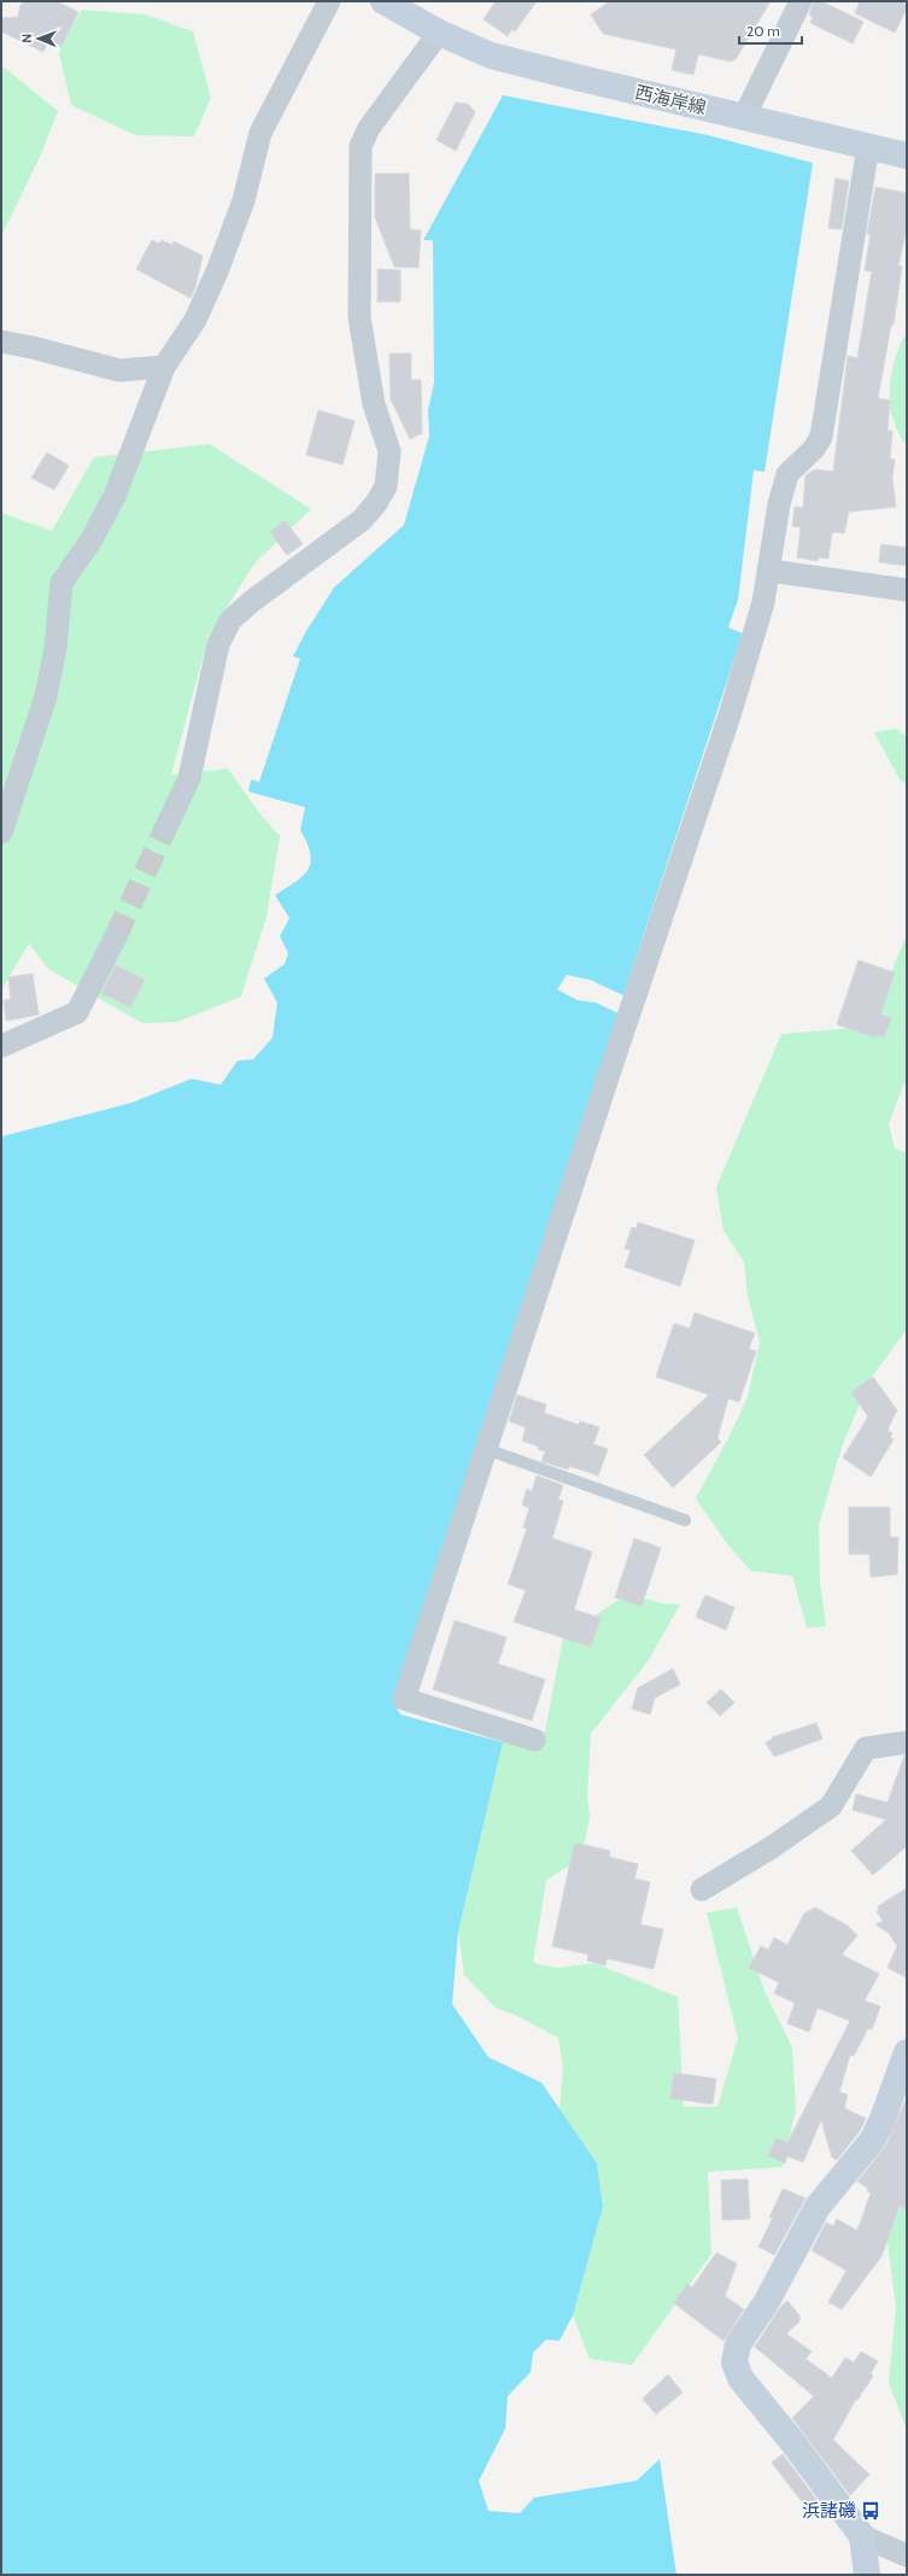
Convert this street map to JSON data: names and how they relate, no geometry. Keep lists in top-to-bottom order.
{
  "streets": {
    "street": ["西海岸線"]
  },
  "places": {
    "bus stop": ["浜諸磯"]
  },
  "scale_bar": "20 m",
  "north": "left"
}
